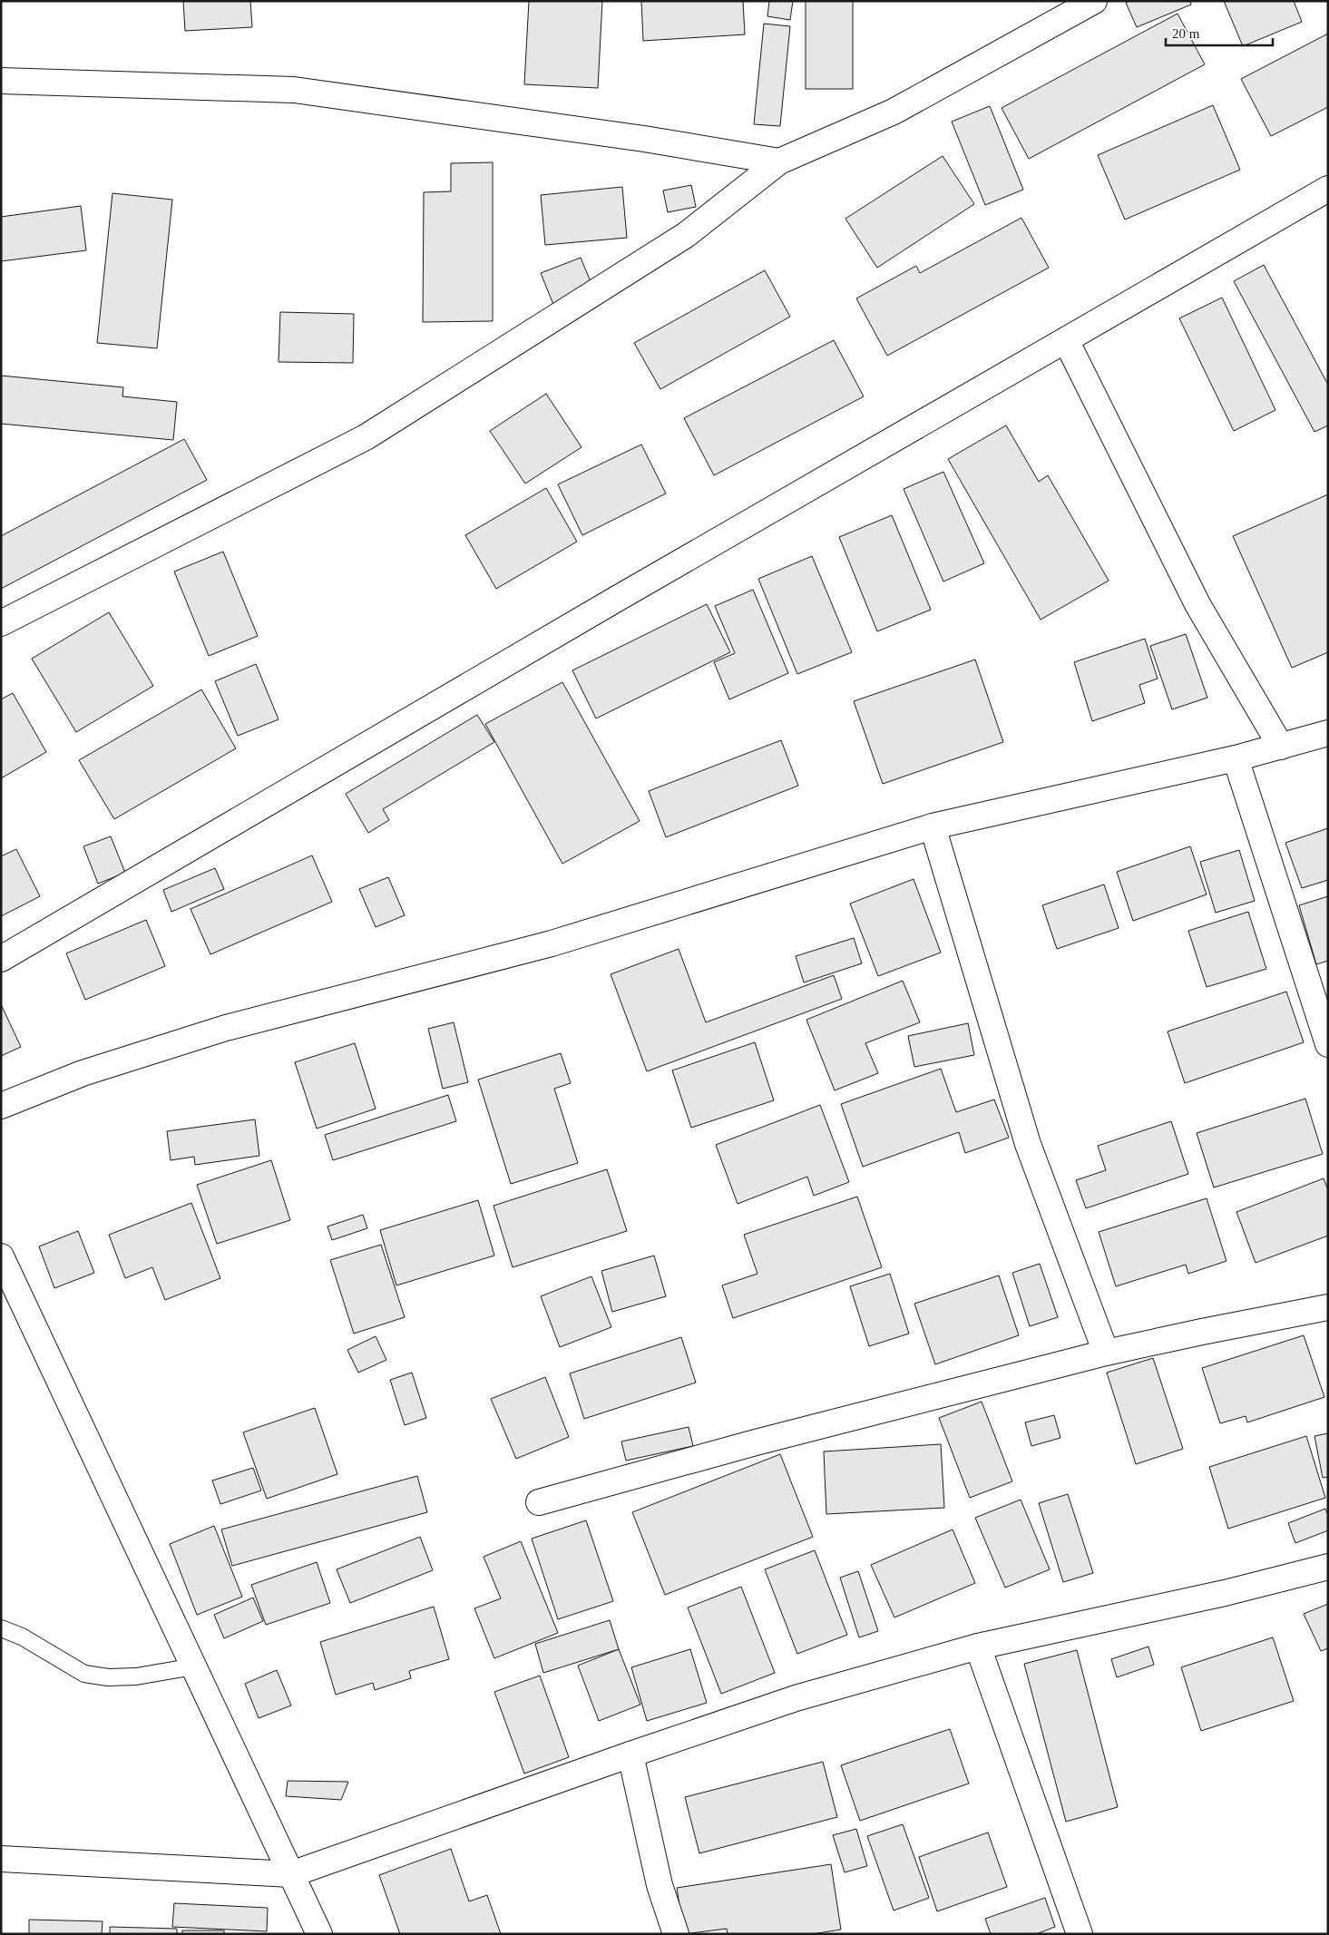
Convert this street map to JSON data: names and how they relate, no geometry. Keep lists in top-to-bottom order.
{
  "scale_bar": "20 m"
}
